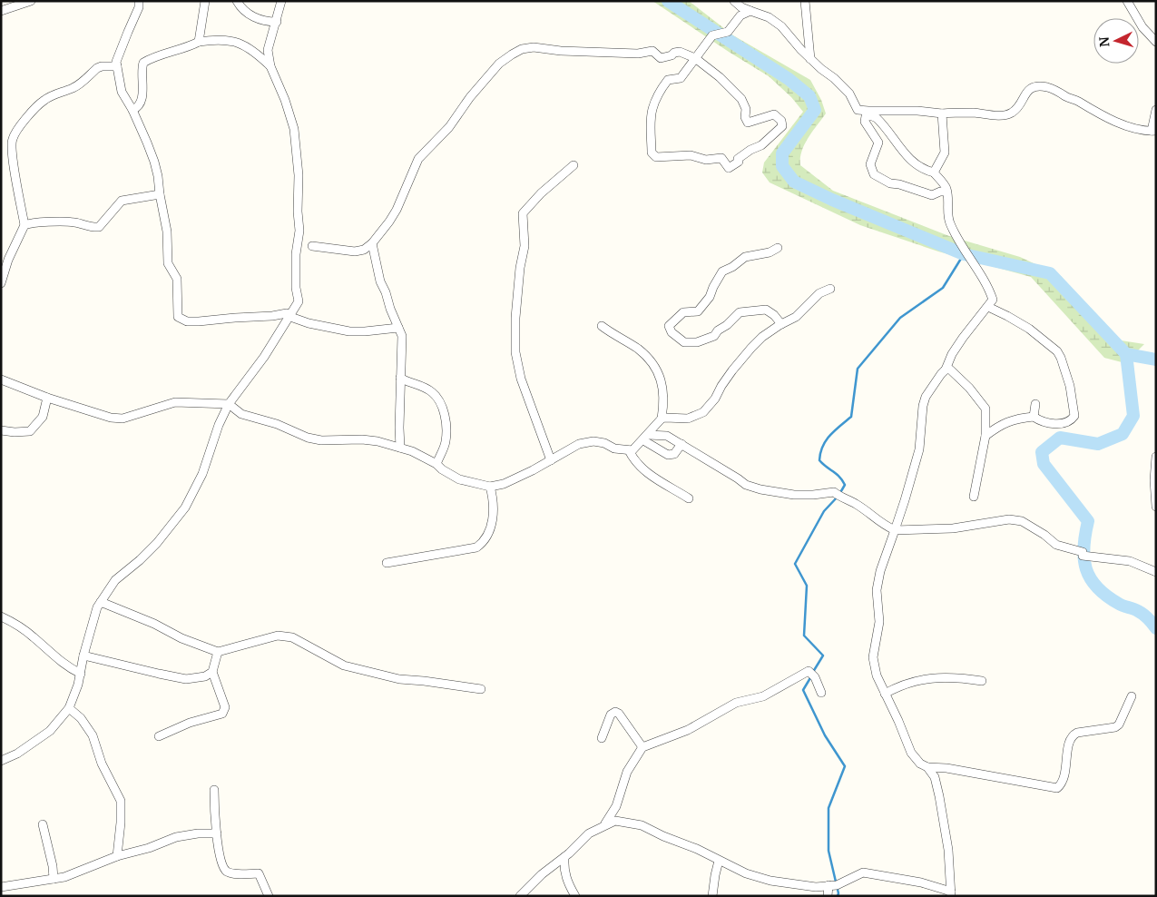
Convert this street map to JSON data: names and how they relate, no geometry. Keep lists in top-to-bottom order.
{
  "north": "left"
}
